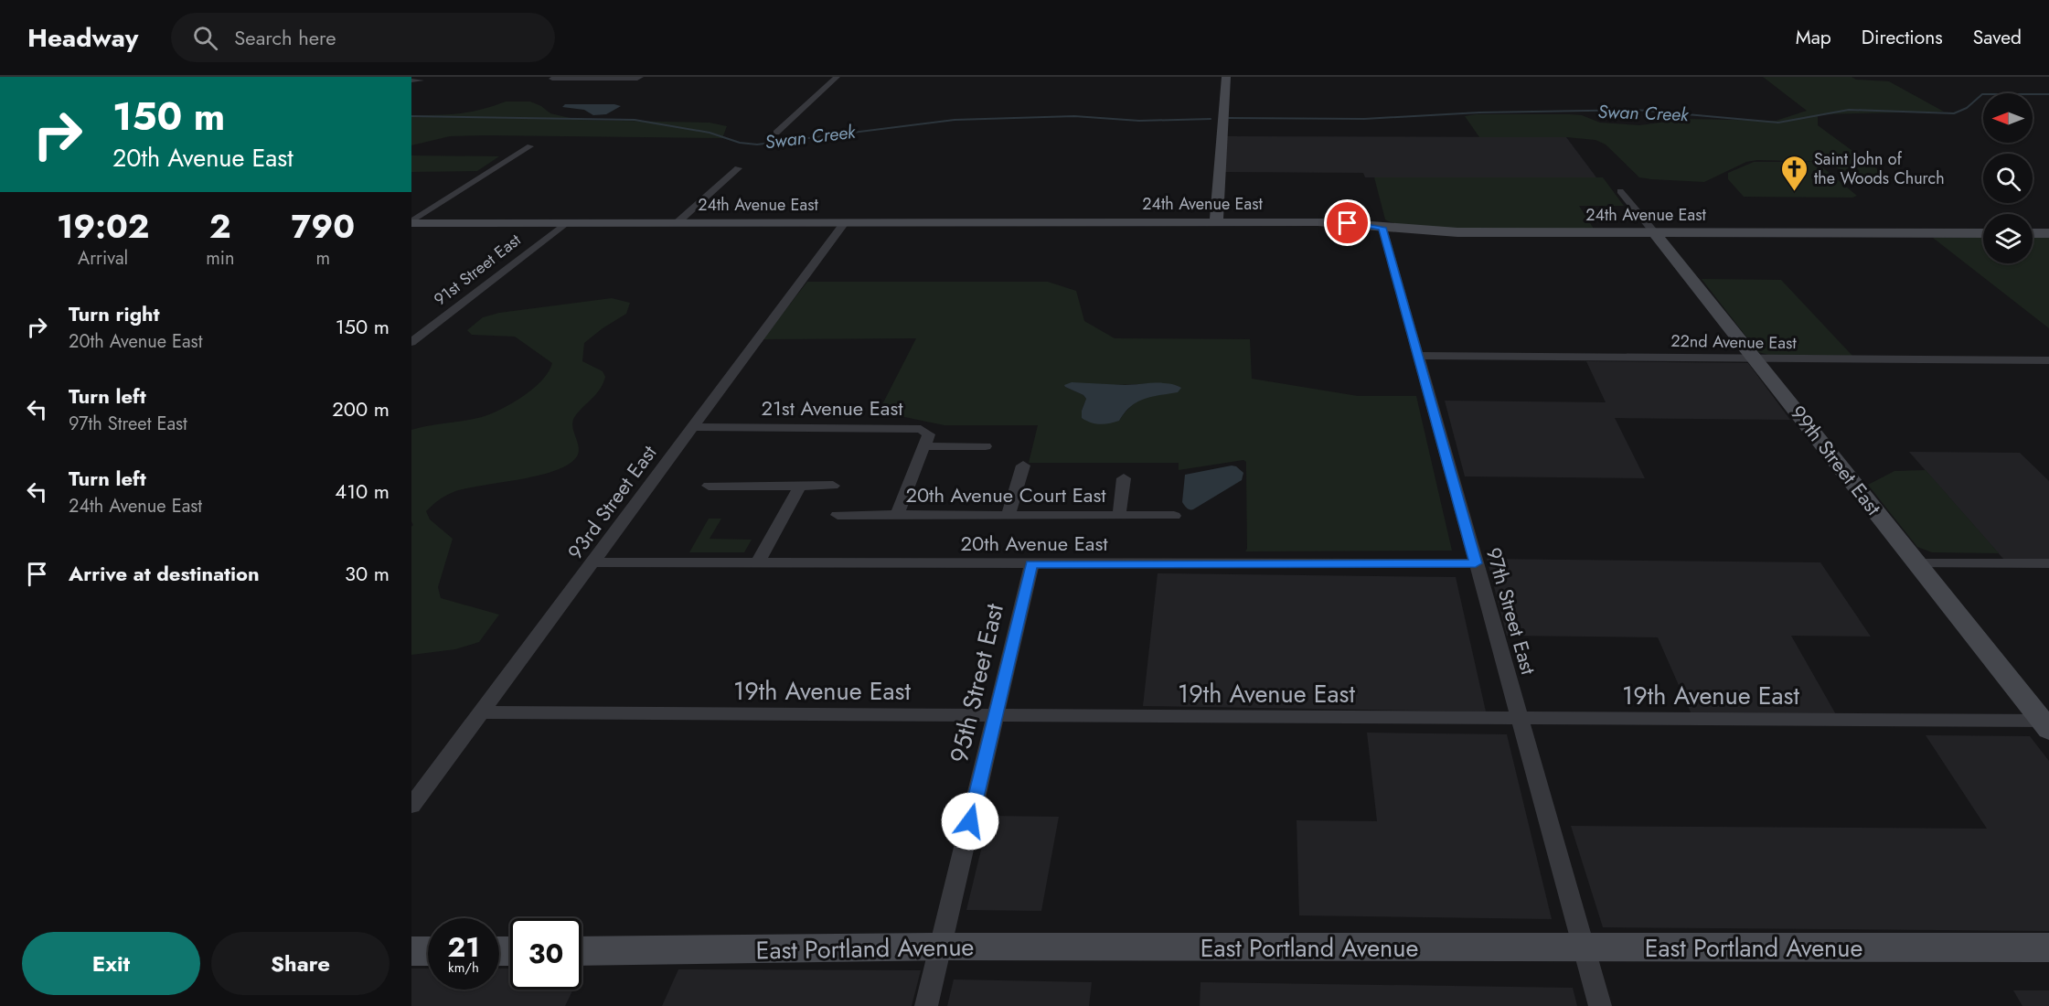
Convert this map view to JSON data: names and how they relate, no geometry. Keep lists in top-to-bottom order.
{
  "streets": {
    "street": [
      "24th Avenue East",
      "91st Street East",
      "22nd Avenue East",
      "21st Avenue East",
      "99th Street East",
      "20th Avenue Court East",
      "93rd Street East",
      "20th Avenue East",
      "97th Street East",
      "95th Street East",
      "19th Avenue East",
      "East Portland Avenue"
    ]
  },
  "crossings": [
    ["24th Avenue East", "91st Street East"],
    ["24th Avenue East", "99th Street East"],
    ["24th Avenue East", "93rd Street East"],
    ["24th Avenue East", "97th Street East"],
    ["22nd Avenue East", "99th Street East"],
    ["22nd Avenue East", "97th Street East"],
    ["21st Avenue East", "93rd Street East"],
    ["99th Street East", "19th Avenue East"],
    ["93rd Street East", "20th Avenue East"],
    ["93rd Street East", "19th Avenue East"],
    ["20th Avenue East", "97th Street East"],
    ["20th Avenue East", "95th Street East"],
    ["97th Street East", "19th Avenue East"],
    ["97th Street East", "East Portland Avenue"],
    ["95th Street East", "19th Avenue East"],
    ["95th Street East", "East Portland Avenue"]
  ],
  "water": ["Swan Creek"],
  "places": {
    "church": ["Saint John of the Woods Church"]
  },
  "north": "left",
  "page": {
    "header": "Headway",
    "search": "Search here",
    "nav": ["Map", "Directions", "Saved"],
    "turn": ["150 m", "20th Avenue East"],
    "eta": [
      "19:02",
      "Arrival",
      "2",
      "min",
      "790",
      "m"
    ],
    "list": [
      {
        "name": "Turn right",
        "note": "20th Avenue East",
        "value": "150 m"
      },
      {
        "name": "Turn left",
        "note": "97th Street East",
        "value": "200 m"
      },
      {
        "name": "Turn left",
        "note": "24th Avenue East",
        "value": "410 m"
      },
      {
        "name": "Arrive at destination",
        "value": "30 m"
      }
    ],
    "speed": "21 km/h",
    "limit": "30",
    "buttons": ["Exit", "Share"]
  }
}
